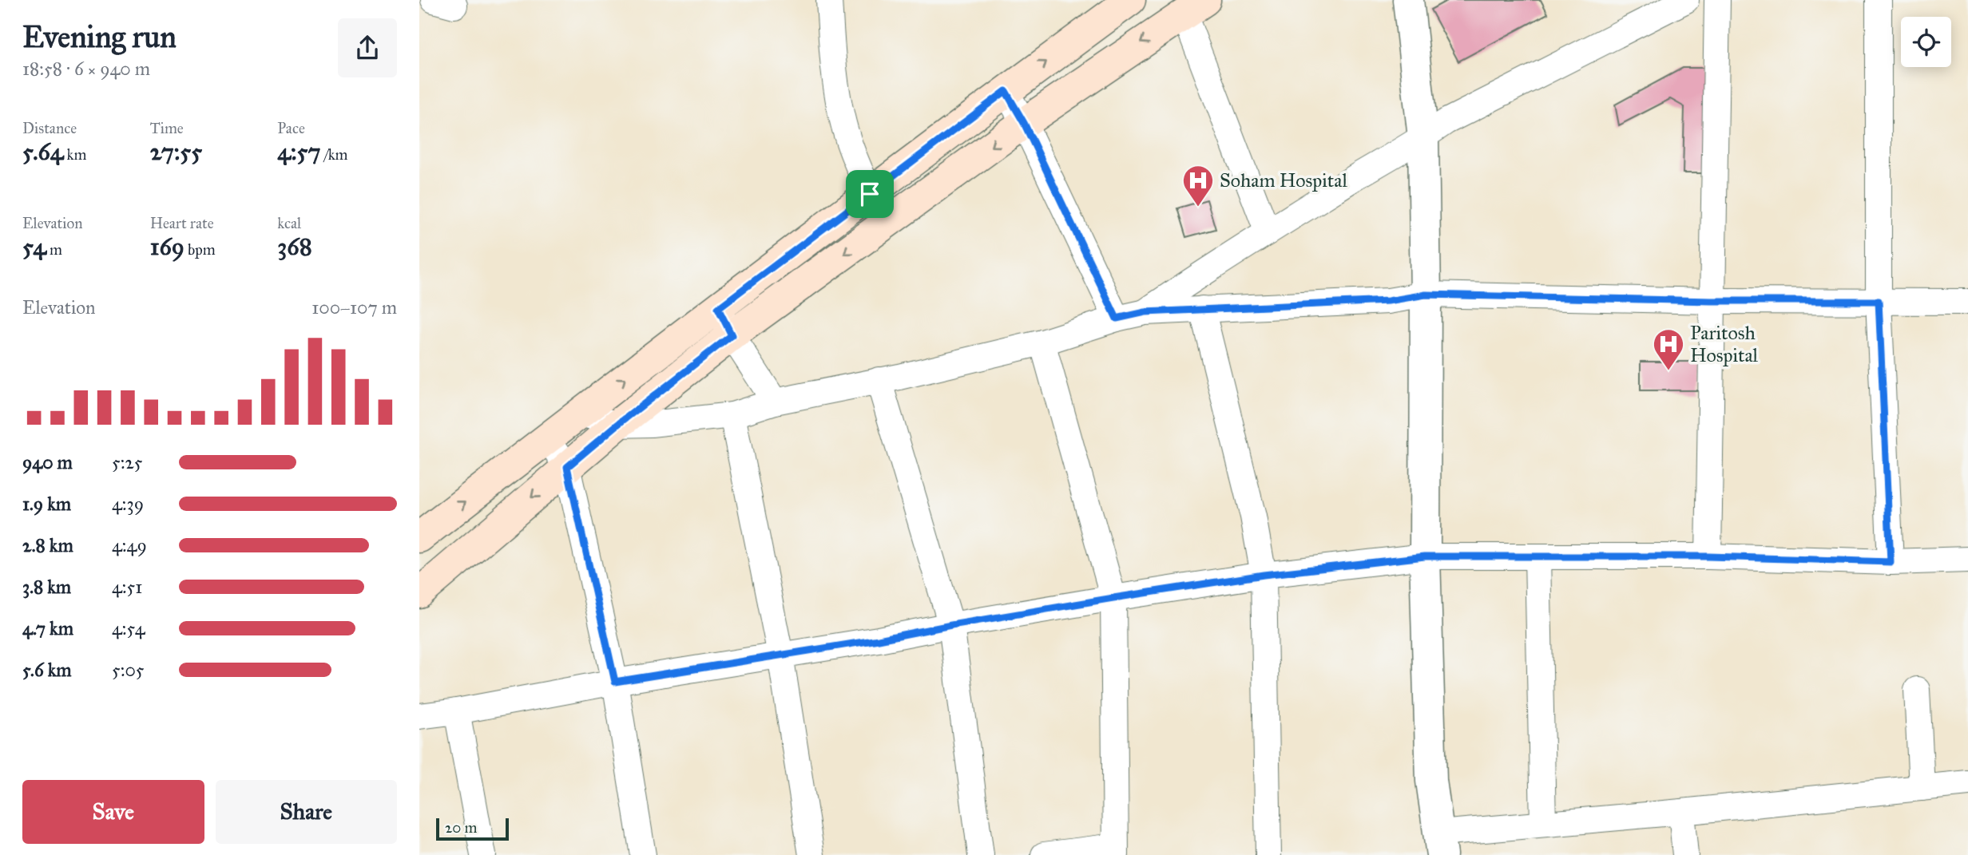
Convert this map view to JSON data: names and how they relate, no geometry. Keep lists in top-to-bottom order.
{
  "places": {
    "hospital": ["Soham Hospital", "Paritosh Hospital"]
  },
  "scale_bar": "20 m",
  "page": {
    "heading": ["Evening run", "18:58 · 6 × 940 m"],
    "stats": [
      ["Distance", "5.64 km"],
      ["Time", "27:55"],
      ["Pace", "4:57 /km"],
      ["Elevation", "54 m"],
      ["Heart rate", "169 bpm"],
      ["kcal", "368"]
    ],
    "chart": ["Elevation", "100–107 m"],
    "list": [
      {
        "name": "940 m",
        "note": "5:25"
      },
      {
        "name": "1.9 km",
        "note": "4:39"
      },
      {
        "name": "2.8 km",
        "note": "4:49"
      },
      {
        "name": "3.8 km",
        "note": "4:51"
      },
      {
        "name": "4.7 km",
        "note": "4:54"
      },
      {
        "name": "5.6 km",
        "note": "5:05"
      }
    ],
    "buttons": ["Save", "Share"],
    "scale": "20 m"
  }
}
